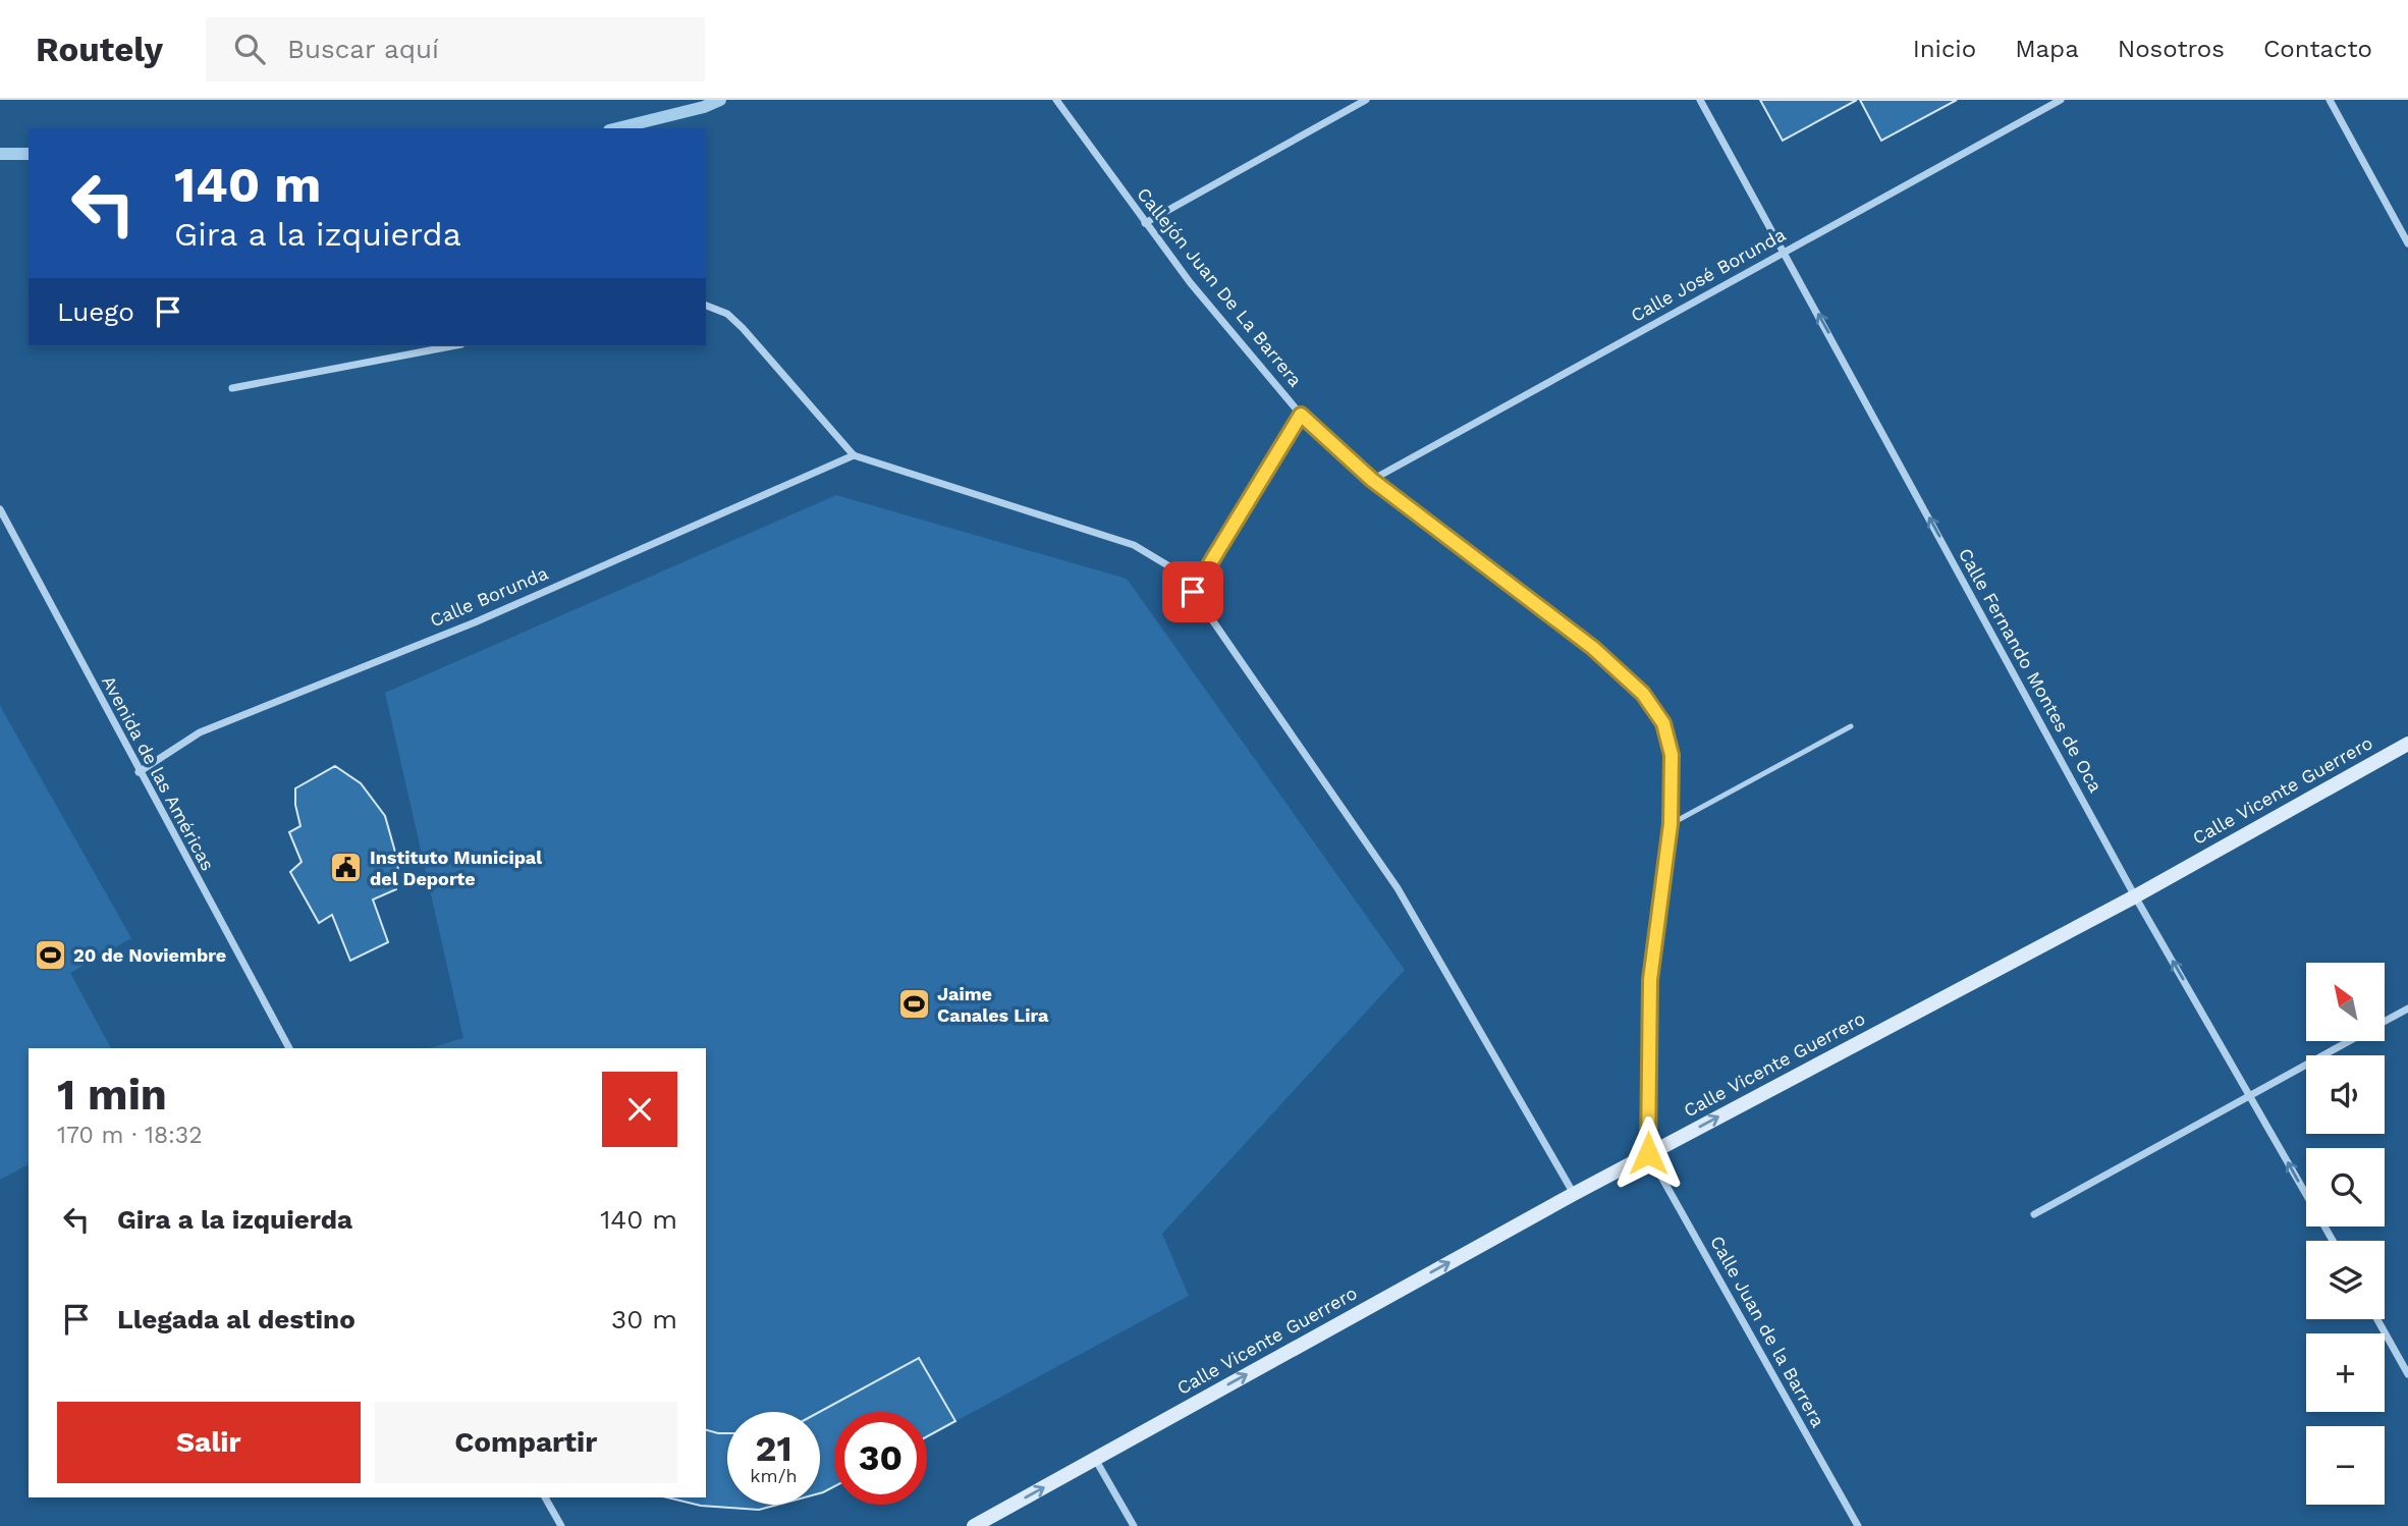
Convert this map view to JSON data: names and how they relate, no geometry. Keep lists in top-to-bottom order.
{
  "streets": {
    "main road": ["Calle Vicente Guerrero"],
    "street": [
      "Calle José Borunda",
      "Callejón Juan De La Barrera",
      "Calle Borunda",
      "Calle Fernando Montes de Oca",
      "Avenida de las Américas",
      "Calle Juan de la Barrera"
    ]
  },
  "crossings": [
    ["Calle José Borunda", "Callejón Juan De La Barrera"],
    ["Calle José Borunda", "Calle Fernando Montes de Oca"],
    ["Callejón Juan De La Barrera", "Calle Vicente Guerrero"],
    ["Callejón Juan De La Barrera", "Calle Juan de la Barrera"],
    ["Calle Borunda", "Avenida de las Américas"],
    ["Calle Fernando Montes de Oca", "Calle Vicente Guerrero"],
    ["Calle Vicente Guerrero", "Calle Juan de la Barrera"]
  ],
  "one_way": ["Calle Fernando Montes de Oca", "Calle Vicente Guerrero"],
  "places": {
    "public building": ["Instituto Municipal del Deporte"],
    "sports": ["20 de Noviembre", "Jaime Canales Lira"]
  },
  "north": "top left",
  "page": {
    "header": "Routely",
    "search": "Buscar aquí",
    "nav": [
      "Inicio",
      "Mapa",
      "Nosotros",
      "Contacto"
    ],
    "turn": ["140 m", "Gira a la izquierda"],
    "then": "Luego",
    "map_buttons": ["+", "−"],
    "heading": ["1 min", "170 m · 18:32"],
    "list": [
      {
        "name": "Gira a la izquierda",
        "value": "140 m"
      },
      {
        "name": "Llegada al destino",
        "value": "30 m"
      }
    ],
    "buttons": ["Salir", "Compartir"],
    "speed": "21 km/h",
    "limit": "30"
  }
}
